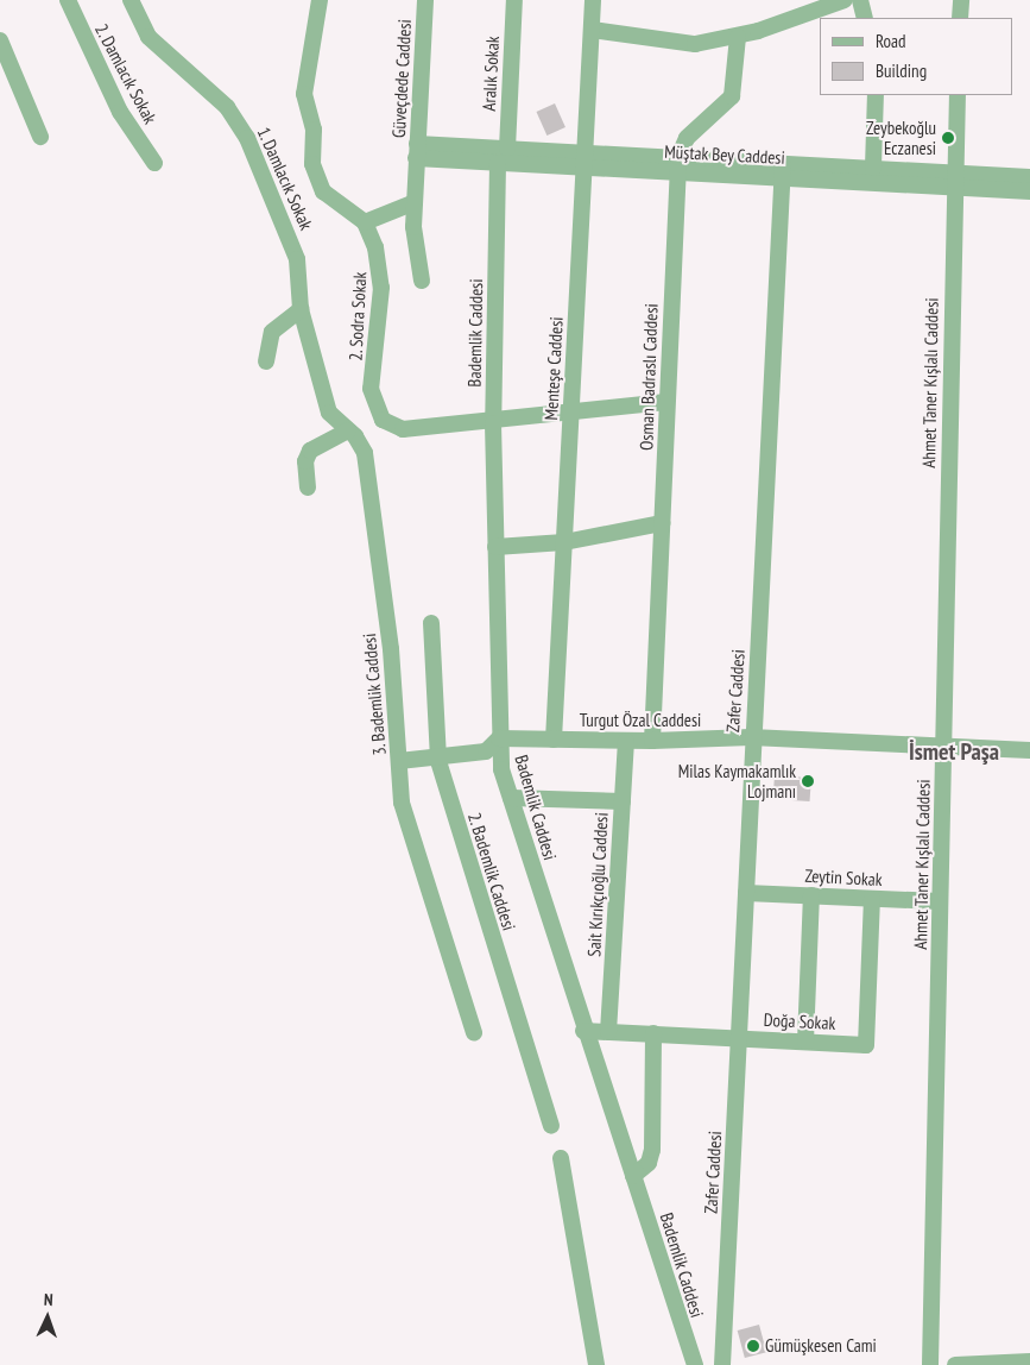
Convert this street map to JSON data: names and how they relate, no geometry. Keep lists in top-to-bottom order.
{
  "streets": {
    "street": [
      "2. Damlacık Sokak",
      "Aralık Sokak",
      "Güveçdede Caddesi",
      "Müştak Bey Caddesi",
      "1. Damlacık Sokak",
      "2. Sodra Sokak",
      "Bademlik Caddesi",
      "Menteşe Caddesi",
      "Osman Badraslı Caddesi",
      "Ahmet Taner Kışlalı Caddesi",
      "Zafer Caddesi",
      "3. Bademlik Caddesi",
      "Turgut Özal Caddesi",
      "2. Bademlik Caddesi",
      "Zeytin Sokak",
      "Sait Kırıkçıoğlu Caddesi",
      "Doğa Sokak"
    ]
  },
  "crossings": [
    ["Aralık Sokak", "Müştak Bey Caddesi"],
    ["Aralık Sokak", "Bademlik Caddesi"],
    ["Güveçdede Caddesi", "Müştak Bey Caddesi"],
    ["Müştak Bey Caddesi", "Bademlik Caddesi"],
    ["Müştak Bey Caddesi", "Menteşe Caddesi"],
    ["Müştak Bey Caddesi", "Osman Badraslı Caddesi"],
    ["Müştak Bey Caddesi", "Ahmet Taner Kışlalı Caddesi"],
    ["Müştak Bey Caddesi", "Zafer Caddesi"],
    ["1. Damlacık Sokak", "3. Bademlik Caddesi"],
    ["2. Sodra Sokak", "Bademlik Caddesi"],
    ["Bademlik Caddesi", "Turgut Özal Caddesi"],
    ["Bademlik Caddesi", "Doğa Sokak"],
    ["Menteşe Caddesi", "Turgut Özal Caddesi"],
    ["Osman Badraslı Caddesi", "Turgut Özal Caddesi"],
    ["Ahmet Taner Kışlalı Caddesi", "Turgut Özal Caddesi"],
    ["Ahmet Taner Kışlalı Caddesi", "Zeytin Sokak"],
    ["Zafer Caddesi", "Turgut Özal Caddesi"],
    ["Zafer Caddesi", "Zeytin Sokak"],
    ["Zafer Caddesi", "Doğa Sokak"],
    ["Turgut Özal Caddesi", "Sait Kırıkçıoğlu Caddesi"],
    ["Zeytin Sokak", "Doğa Sokak"],
    ["Sait Kırıkçıoğlu Caddesi", "Doğa Sokak"]
  ],
  "districts": ["İsmet Paşa"],
  "places": ["Zeybekoğlu Eczanesi", "Milas Kaymakamlık Lojmanı", "Gümüşkesen Cami"],
  "legend": ["Road", "Building"],
  "north": "top"
}
